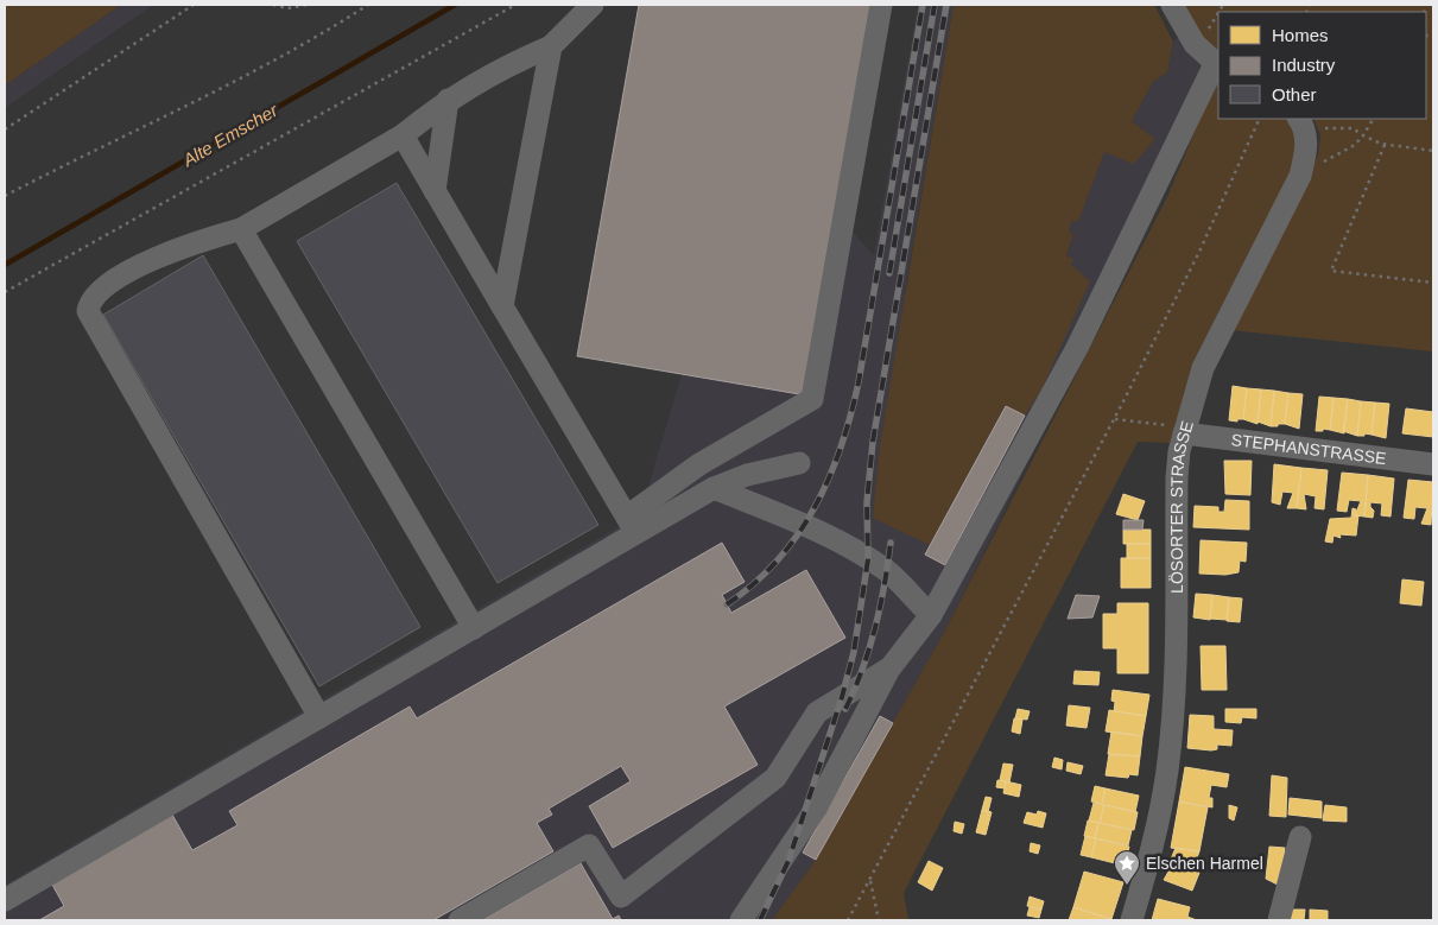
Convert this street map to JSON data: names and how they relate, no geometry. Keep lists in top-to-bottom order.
{
  "streets": {
    "street": ["STEPHANSTRASSE", "LÖSORTER STRASSE"]
  },
  "crossings": [
    ["STEPHANSTRASSE", "LÖSORTER STRASSE"]
  ],
  "water": ["Alte Emscher"],
  "places": {
    "place": ["Elschen Harmel"]
  },
  "legend": ["Homes", "Industry", "Other"]
}
